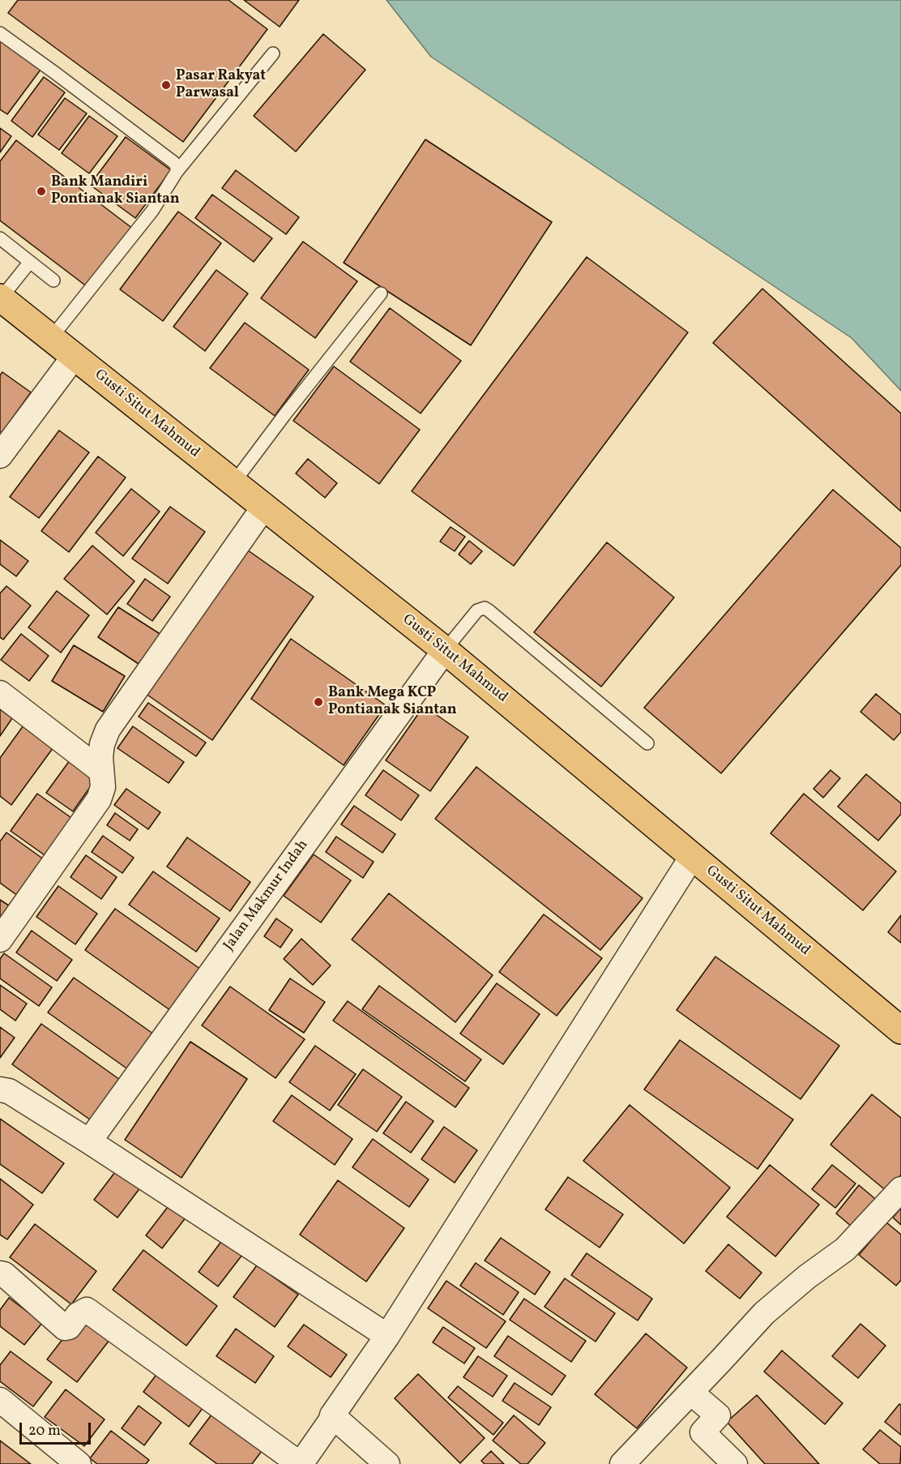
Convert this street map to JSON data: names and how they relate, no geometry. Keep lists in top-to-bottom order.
{
  "streets": {
    "highway": ["Gusti Situt Mahmud"],
    "street": ["Jalan Makmur Indah"]
  },
  "crossings": [
    ["Gusti Situt Mahmud", "Jalan Makmur Indah"]
  ],
  "places": ["Pasar Rakyat Parwasal", "Bank Mandiri Pontianak Siantan", "Bank Mega KCP Pontianak Siantan"],
  "scale_bar": "20 m"
}
